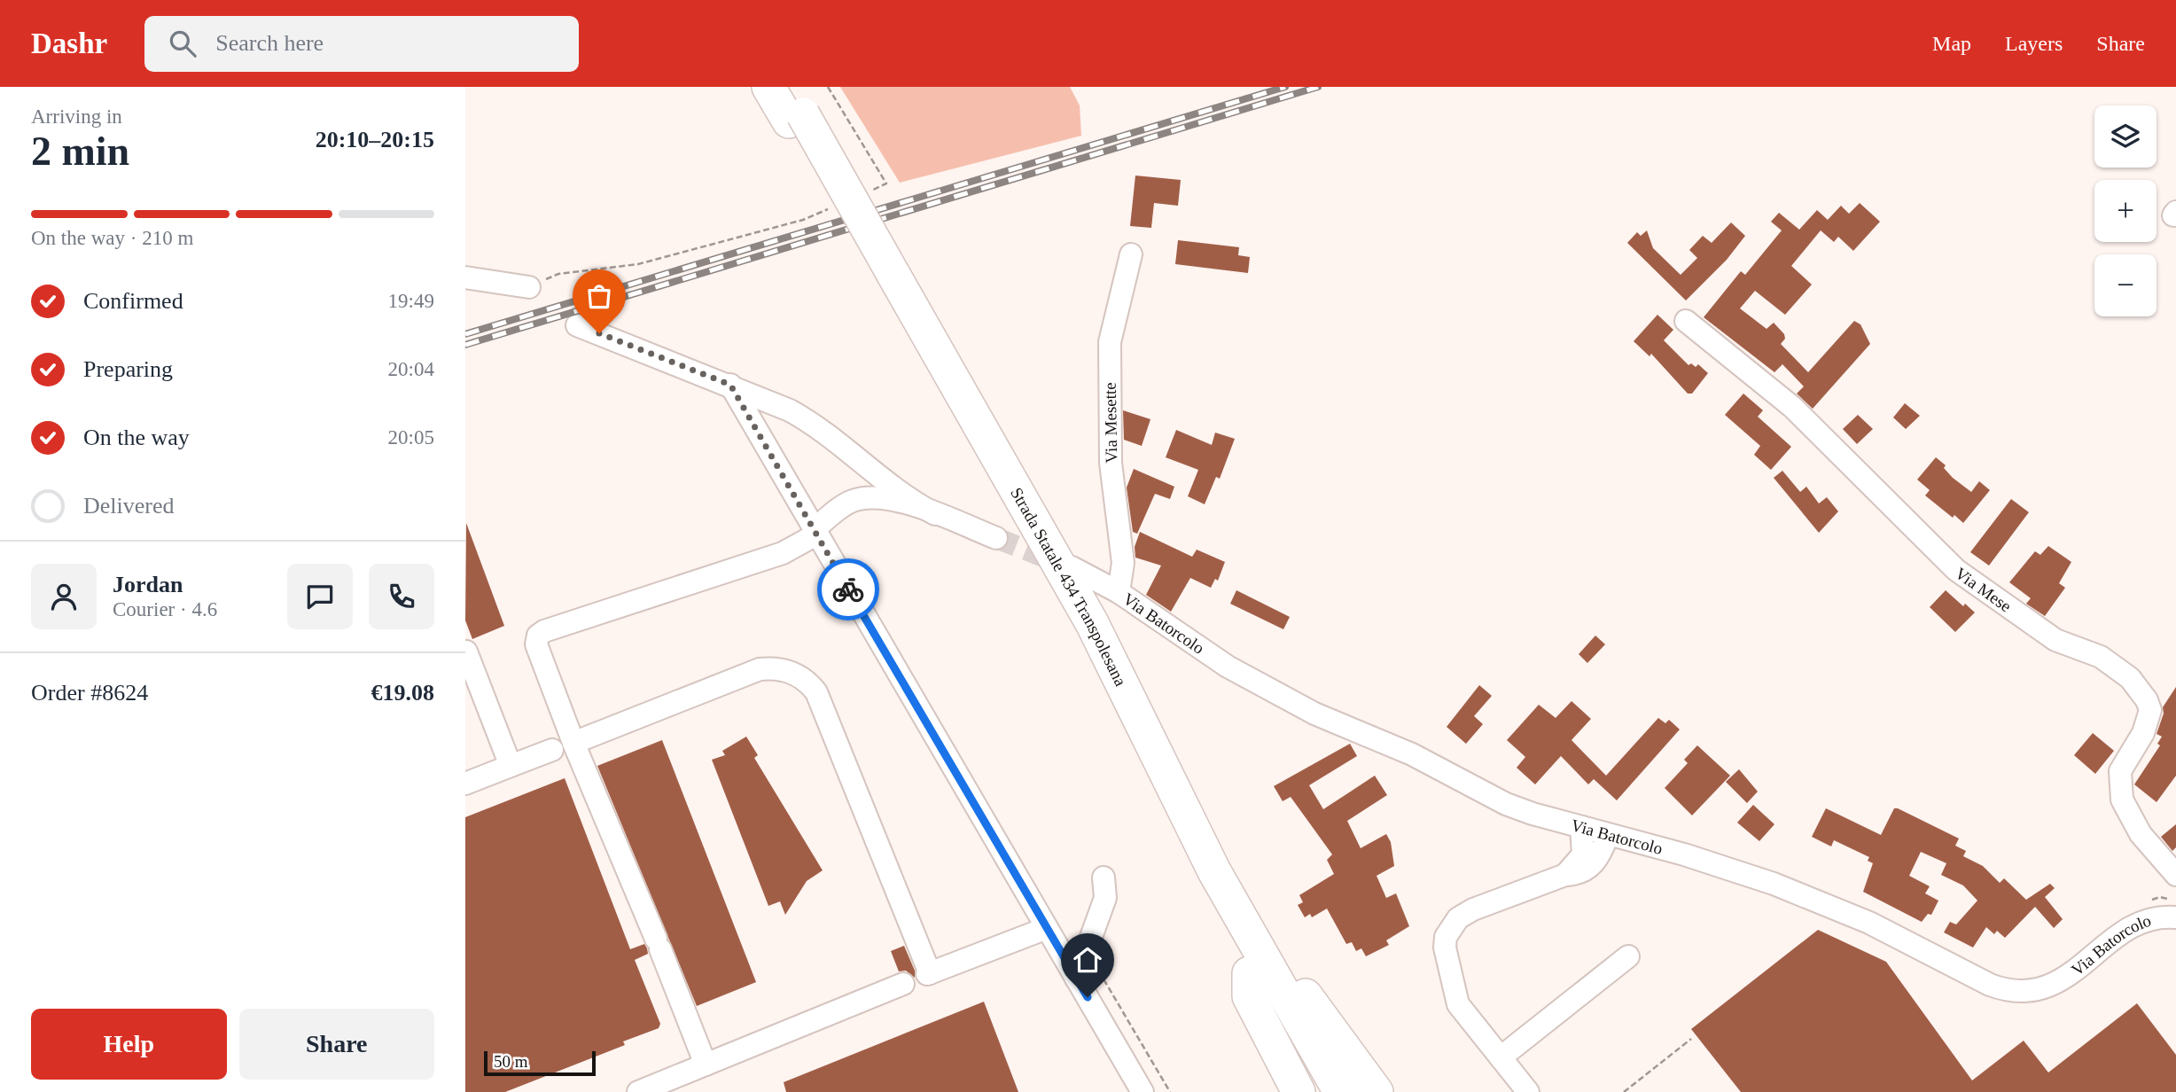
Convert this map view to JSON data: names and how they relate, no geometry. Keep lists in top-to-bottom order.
{
  "streets": {
    "highway": ["Strada Statale 434 Transpolesana"],
    "street": ["Via Mesette", "Via Mese", "Via Batorcolo"]
  },
  "crossings": [
    ["Via Mesette", "Via Batorcolo"]
  ],
  "scale_bar": "50 m",
  "page": {
    "header": "Dashr",
    "search": "Search here",
    "nav": ["Map", "Layers", "Share"],
    "heading": ["2 min", "Arriving in", "20:10–20:15"],
    "panel": [
      "Jordan",
      "Courier · 4.6",
      "Order #8624",
      "€19.08"
    ],
    "map_buttons": ["+", "−"],
    "bar": "On the way · 210 m",
    "list": [
      ["Confirmed", "19:49"],
      ["Preparing", "20:04"],
      ["On the way", "20:05"],
      "Delivered"
    ],
    "buttons": ["Help", "Share"],
    "scale": "50 m"
  }
}
